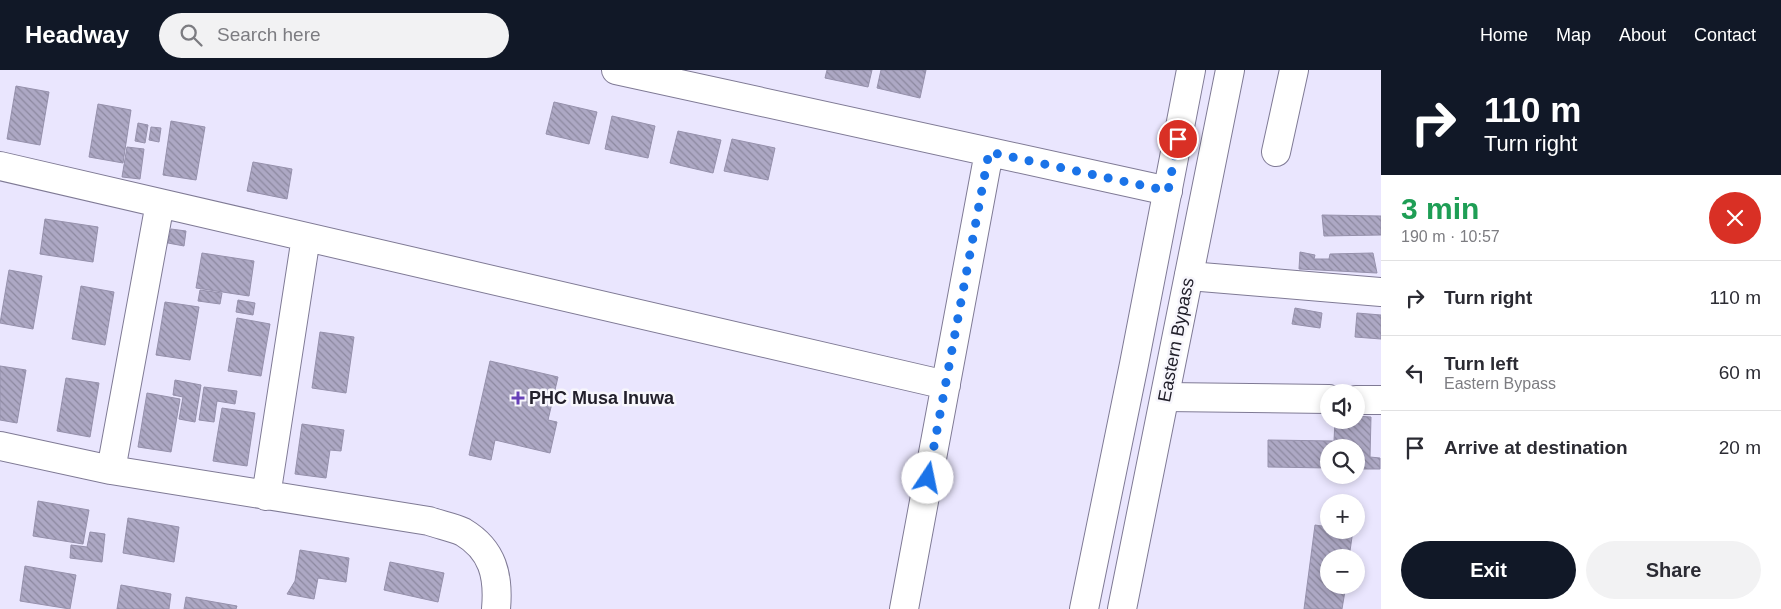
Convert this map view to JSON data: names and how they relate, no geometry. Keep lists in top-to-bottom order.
{
  "streets": {
    "street": ["Eastern Bypass"]
  },
  "places": {
    "health": ["PHC Musa Inuwa"]
  },
  "page": {
    "header": "Headway",
    "search": "Search here",
    "nav": [
      "Home",
      "Map",
      "About",
      "Contact"
    ],
    "turn": ["110 m", "Turn right"],
    "heading": ["3 min", "190 m · 10:57"],
    "list": [
      {
        "name": "Turn right",
        "value": "110 m"
      },
      {
        "name": "Turn left",
        "note": "Eastern Bypass",
        "value": "60 m"
      },
      {
        "name": "Arrive at destination",
        "value": "20 m"
      }
    ],
    "map_buttons": ["+", "−"],
    "buttons": ["Exit", "Share"]
  }
}
